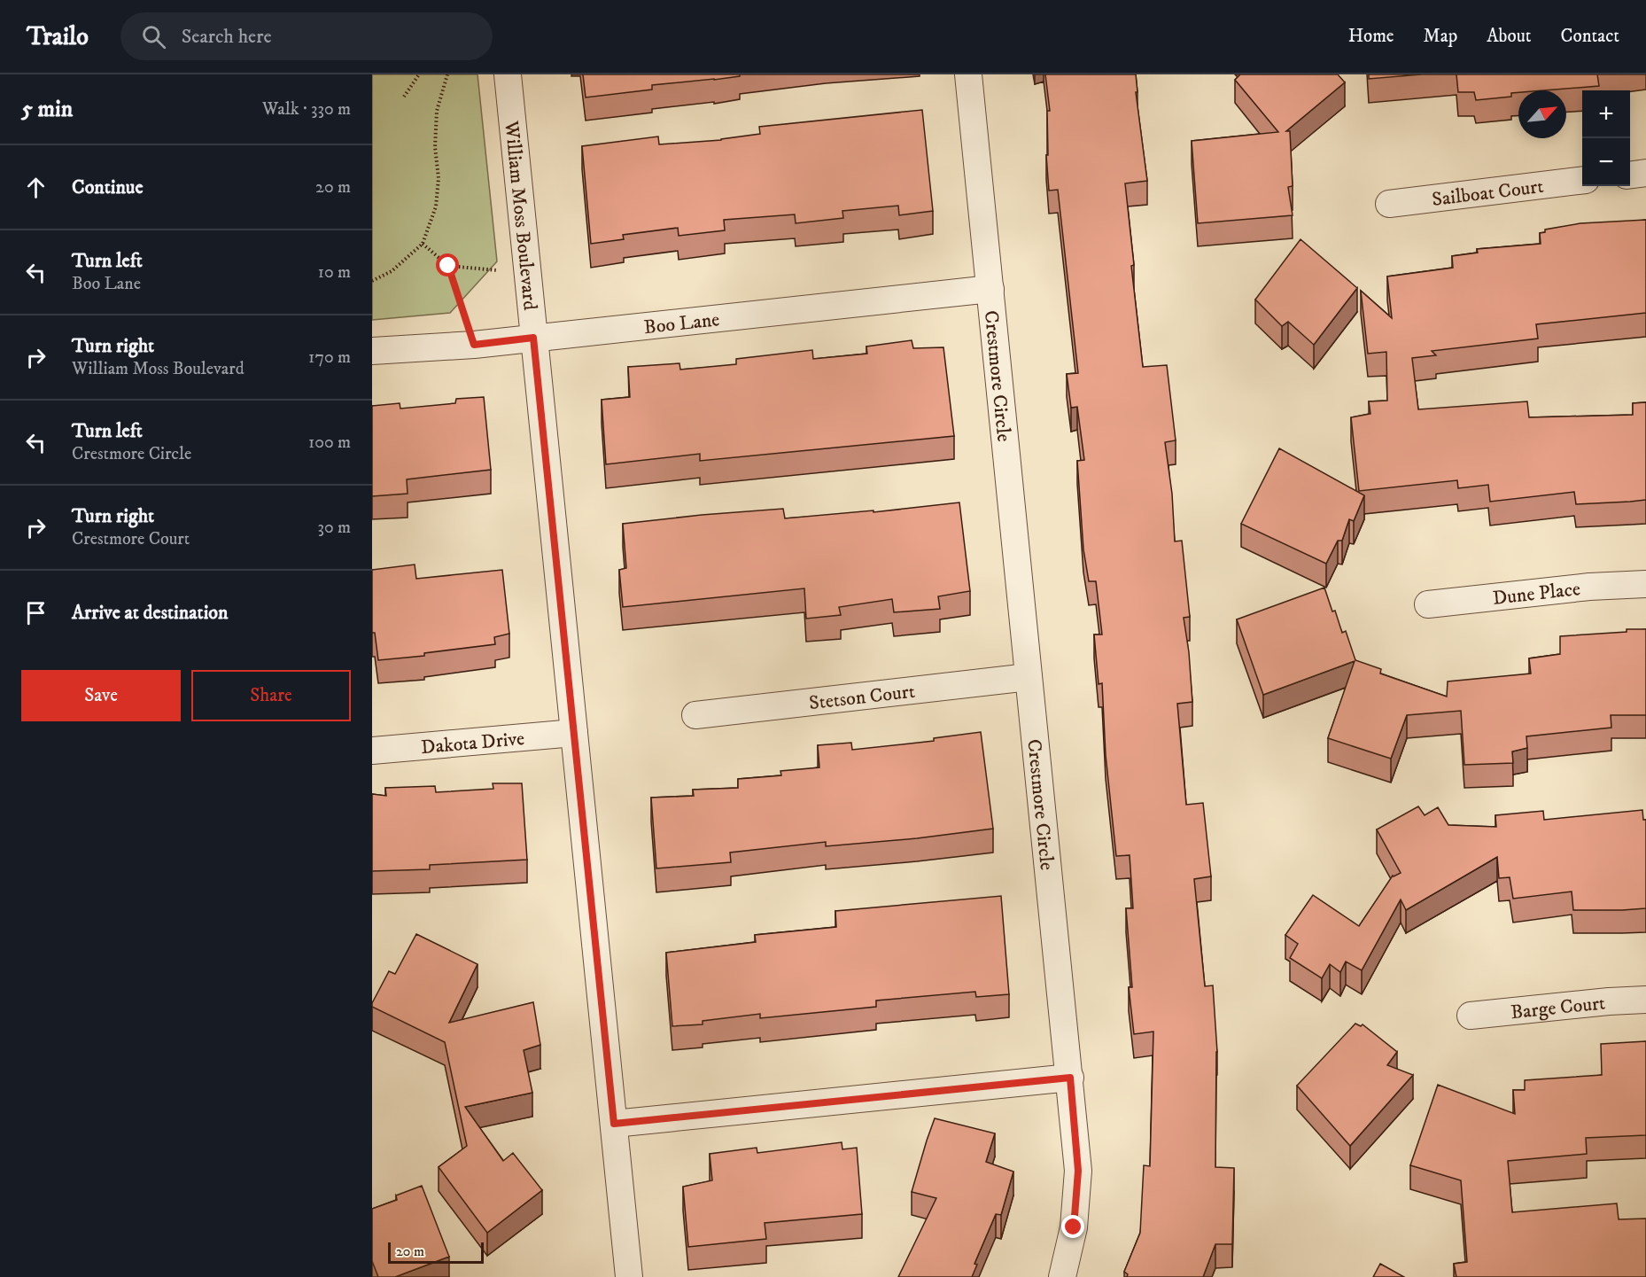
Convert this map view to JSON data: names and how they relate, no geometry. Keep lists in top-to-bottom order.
{
  "streets": {
    "street": [
      "Sailboat Court",
      "William Moss Boulevard",
      "Boo Lane",
      "Crestmore Circle",
      "Dune Place",
      "Stetson Court",
      "Dakota Drive",
      "Barge Court"
    ]
  },
  "crossings": [
    ["William Moss Boulevard", "Boo Lane"],
    ["William Moss Boulevard", "Dakota Drive"],
    ["Boo Lane", "Crestmore Circle"],
    ["Crestmore Circle", "Stetson Court"]
  ],
  "scale_bar": "20 m",
  "north": "top right",
  "page": {
    "header": "Trailo",
    "search": "Search here",
    "nav": [
      "Home",
      "Map",
      "About",
      "Contact"
    ],
    "heading": ["5 min", "Walk · 330 m"],
    "map_buttons": ["+", "−"],
    "list": [
      ["Continue", "20 m"],
      ["Turn left", "Boo Lane", "10 m"],
      ["Turn right", "William Moss Boulevard", "170 m"],
      ["Turn left", "Crestmore Circle", "100 m"],
      ["Turn right", "Crestmore Court", "30 m"],
      "Arrive at destination"
    ],
    "buttons": ["Save", "Share"],
    "scale": "20 m"
  }
}
